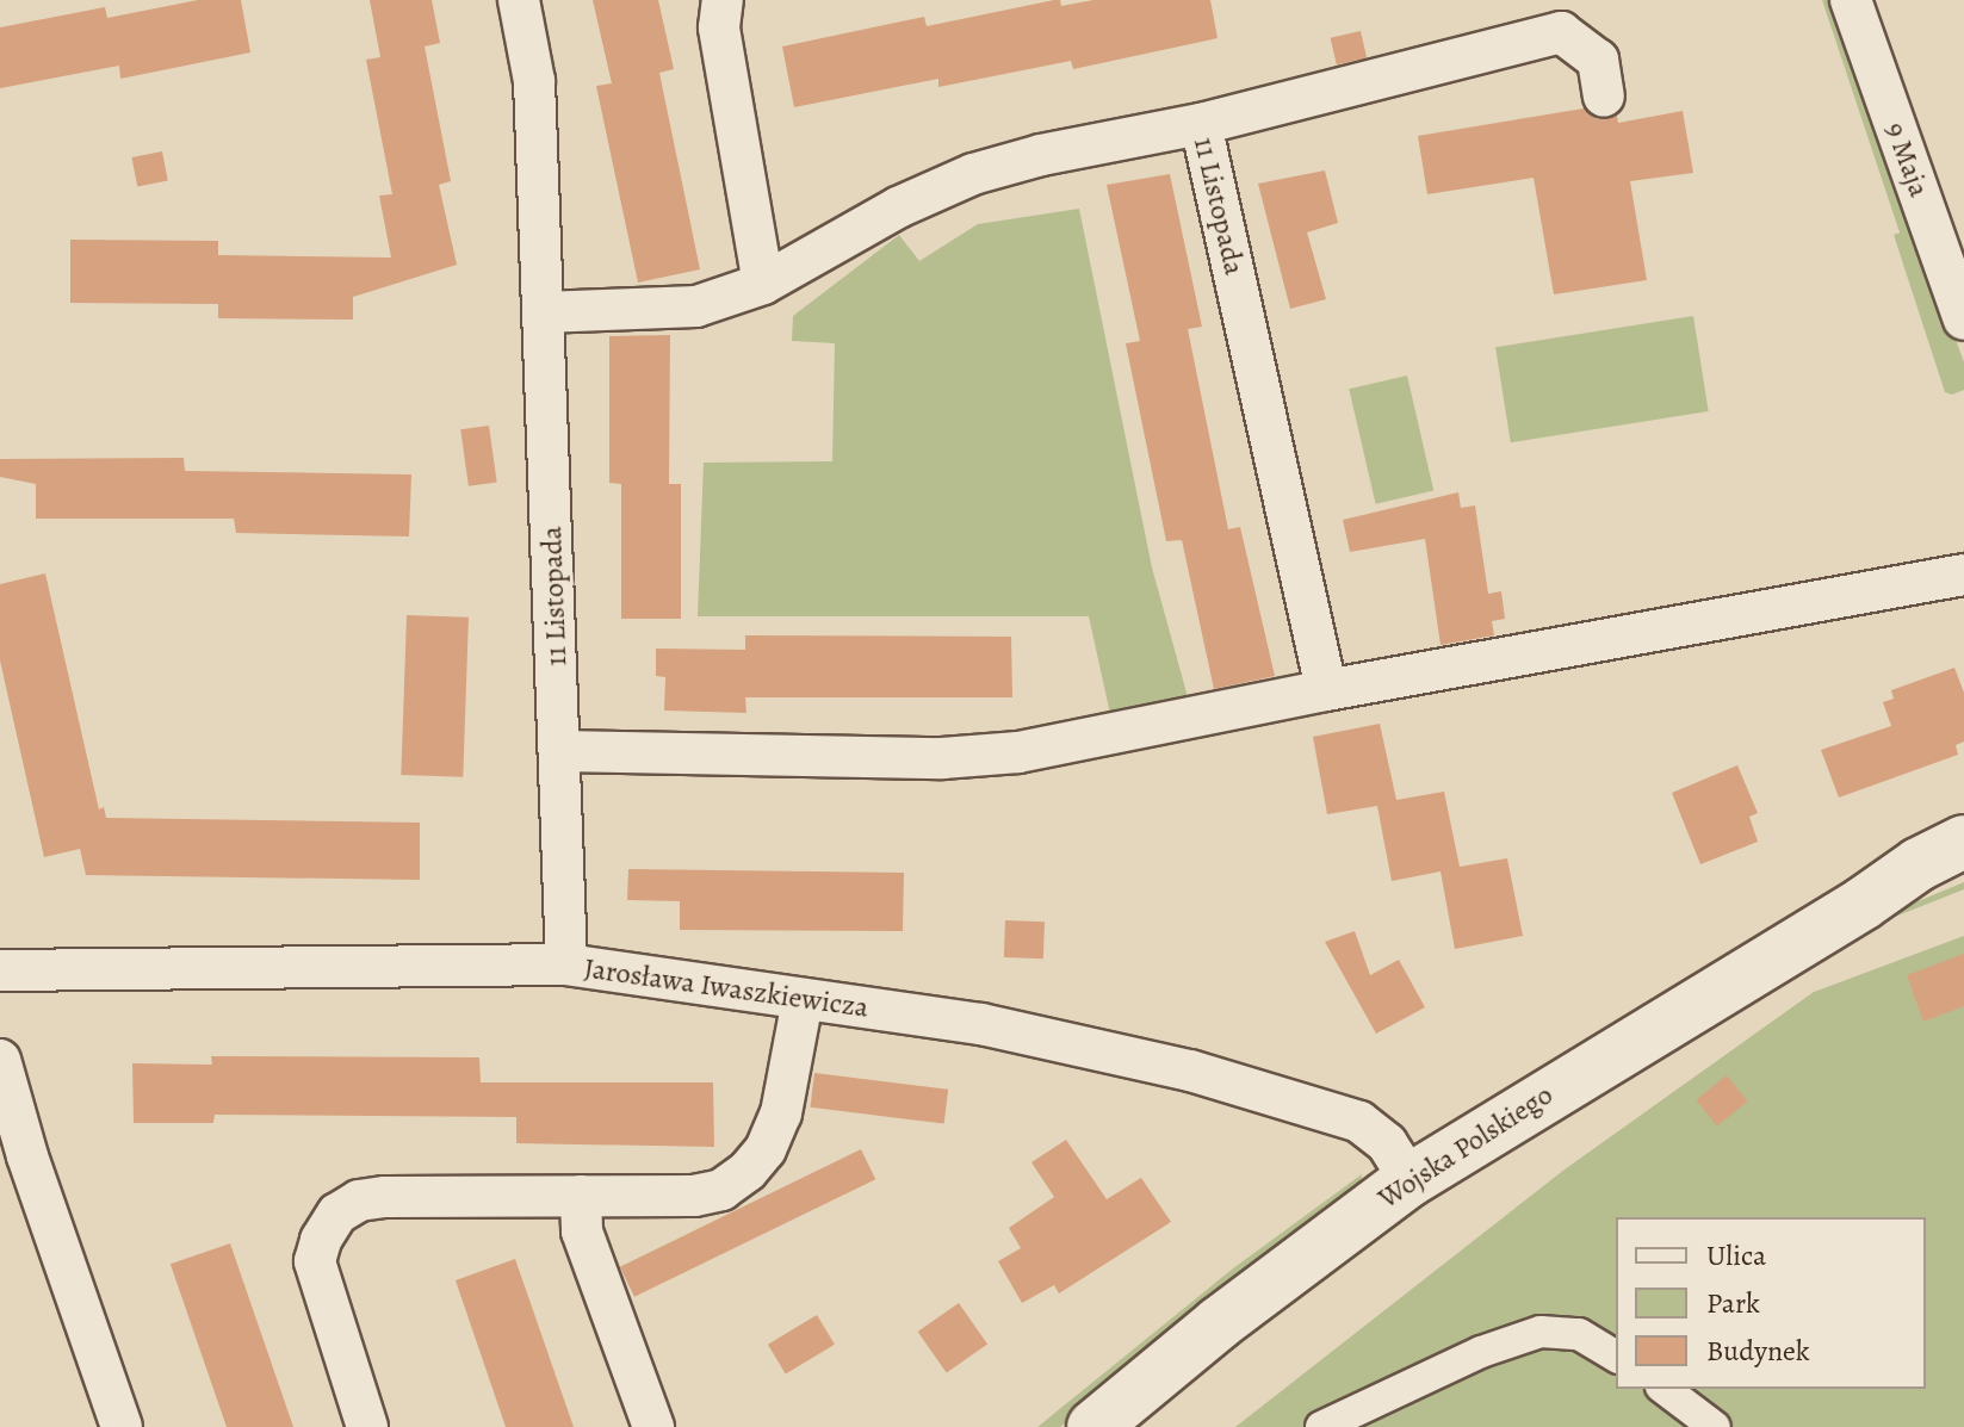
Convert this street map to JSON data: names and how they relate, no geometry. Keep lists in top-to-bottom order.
{
  "streets": {
    "main road": ["Wojska Polskiego"],
    "street": ["9 Maja", "11 Listopada", "Jarosława Iwaszkiewicza"]
  },
  "crossings": [
    ["11 Listopada", "Jarosława Iwaszkiewicza"],
    ["Jarosława Iwaszkiewicza", "Wojska Polskiego"]
  ],
  "legend": ["Ulica", "Park", "Budynek"]
}
